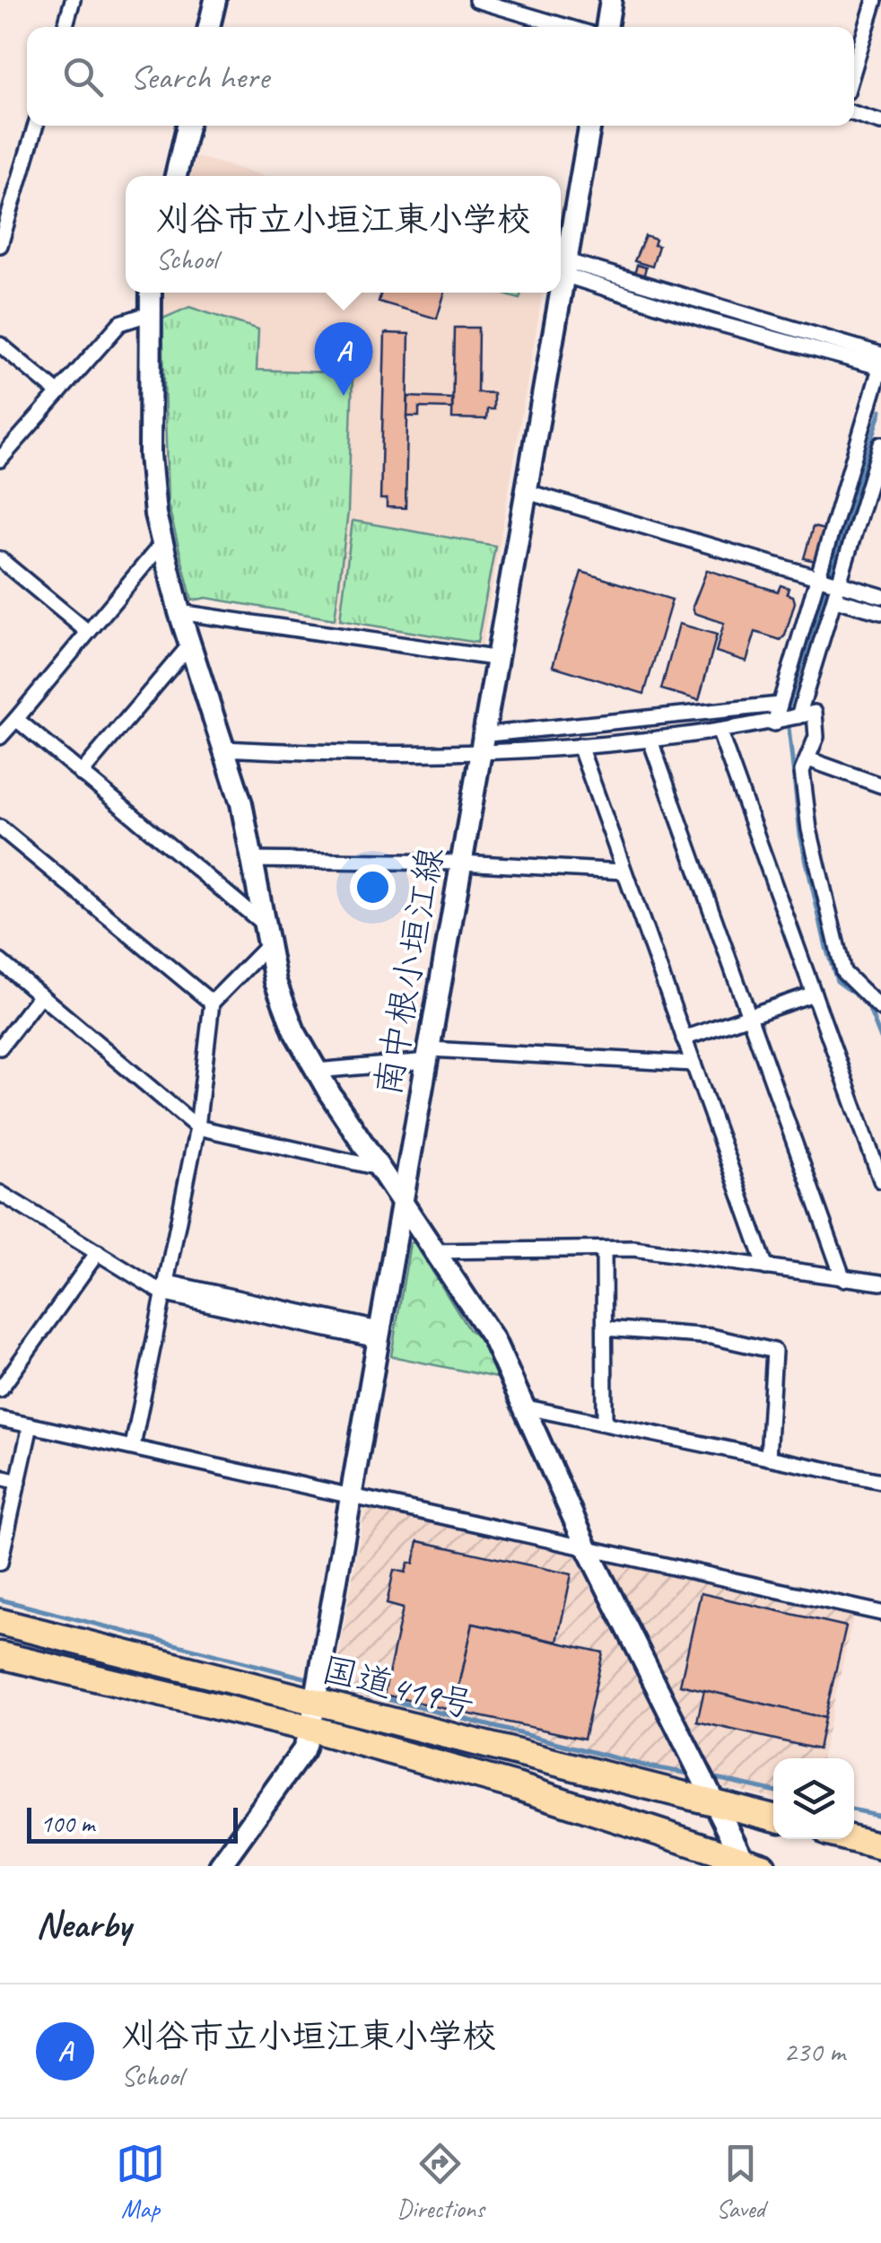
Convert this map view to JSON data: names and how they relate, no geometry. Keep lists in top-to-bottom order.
{
  "streets": {
    "highway": ["国道419号"],
    "street": ["南中根小垣江線"]
  },
  "crossings": [
    ["南中根小垣江線", "国道419号"]
  ],
  "scale_bar": "100 m",
  "page": {
    "search": "Search here",
    "popup": ["刈谷市立小垣江東小学校", "School"],
    "pins": "A",
    "scale": "100 m",
    "heading": "Nearby",
    "list": [
      {
        "mark": "A",
        "name": "刈谷市立小垣江東小学校",
        "note": "School",
        "value": "230 m"
      }
    ],
    "nav": ["Map", "Directions", "Saved"]
  }
}
